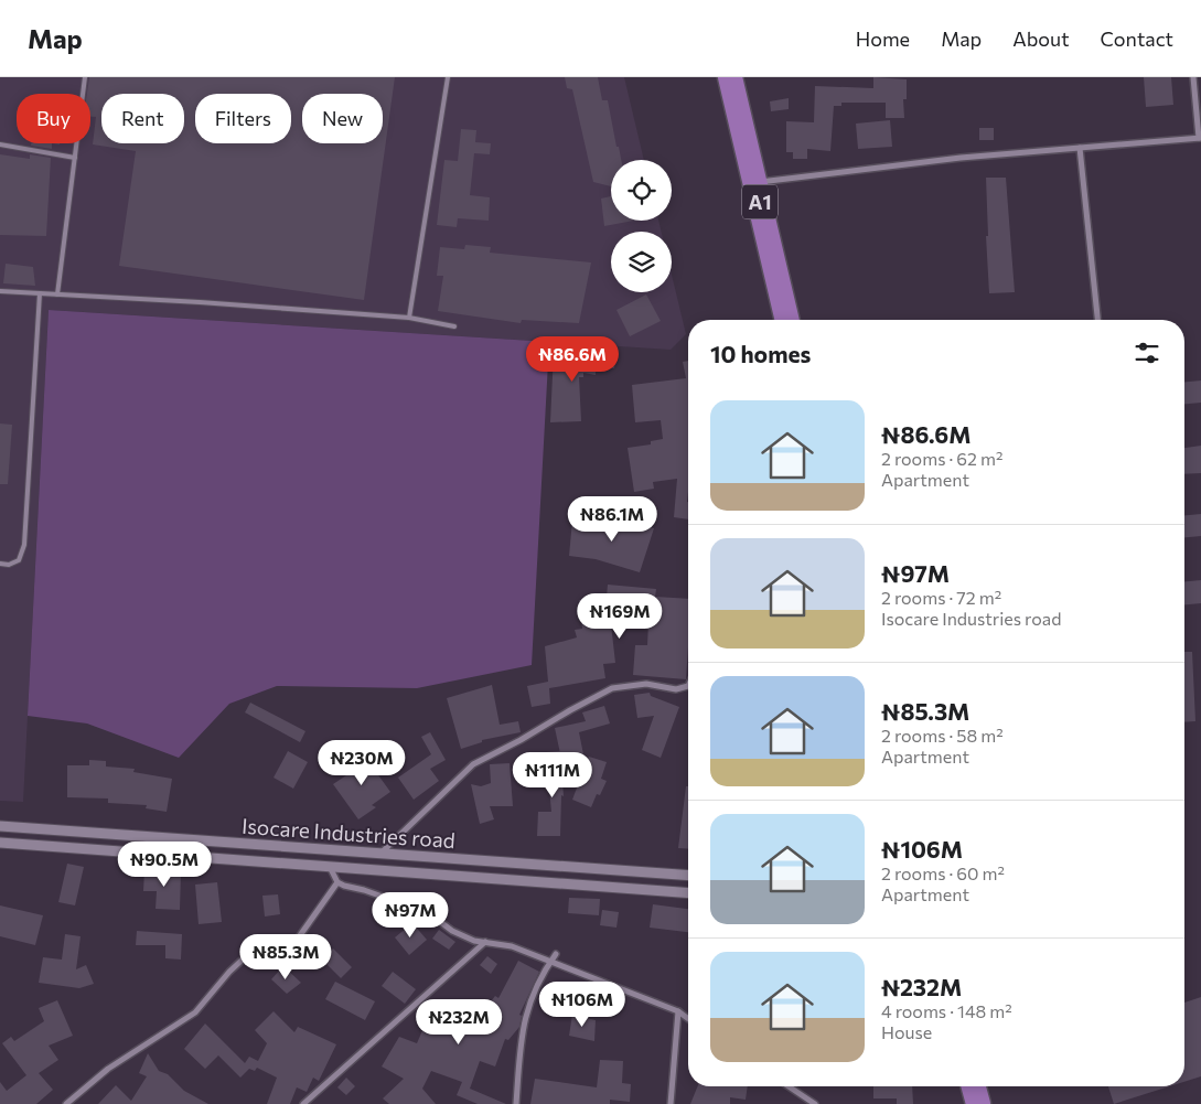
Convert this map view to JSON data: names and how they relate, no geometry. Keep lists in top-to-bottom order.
{
  "streets": {
    "highway": ["A1"],
    "street": ["Isocare Industries road"]
  },
  "page": {
    "header": "Map",
    "nav": [
      "Home",
      "Map",
      "About",
      "Contact"
    ],
    "chip": [
      "Buy",
      "Rent",
      "Filters",
      "New"
    ],
    "heading": "10 homes",
    "price": [
      "₦86.6M",
      "₦86.1M",
      "₦169M",
      "₦230M",
      "₦111M",
      "₦90.5M",
      "₦97M",
      "₦85.3M",
      "₦106M",
      "₦232M"
    ],
    "list": [
      {
        "name": "₦86.6M",
        "note": "2 rooms · 62 m² · Apartment"
      },
      {
        "name": "₦97M",
        "note": "2 rooms · 72 m² · Isocare Industries road"
      },
      {
        "name": "₦85.3M",
        "note": "2 rooms · 58 m² · Apartment"
      },
      {
        "name": "₦106M",
        "note": "2 rooms · 60 m² · Apartment"
      },
      {
        "name": "₦232M",
        "note": "4 rooms · 148 m² · House"
      }
    ]
  }
}
